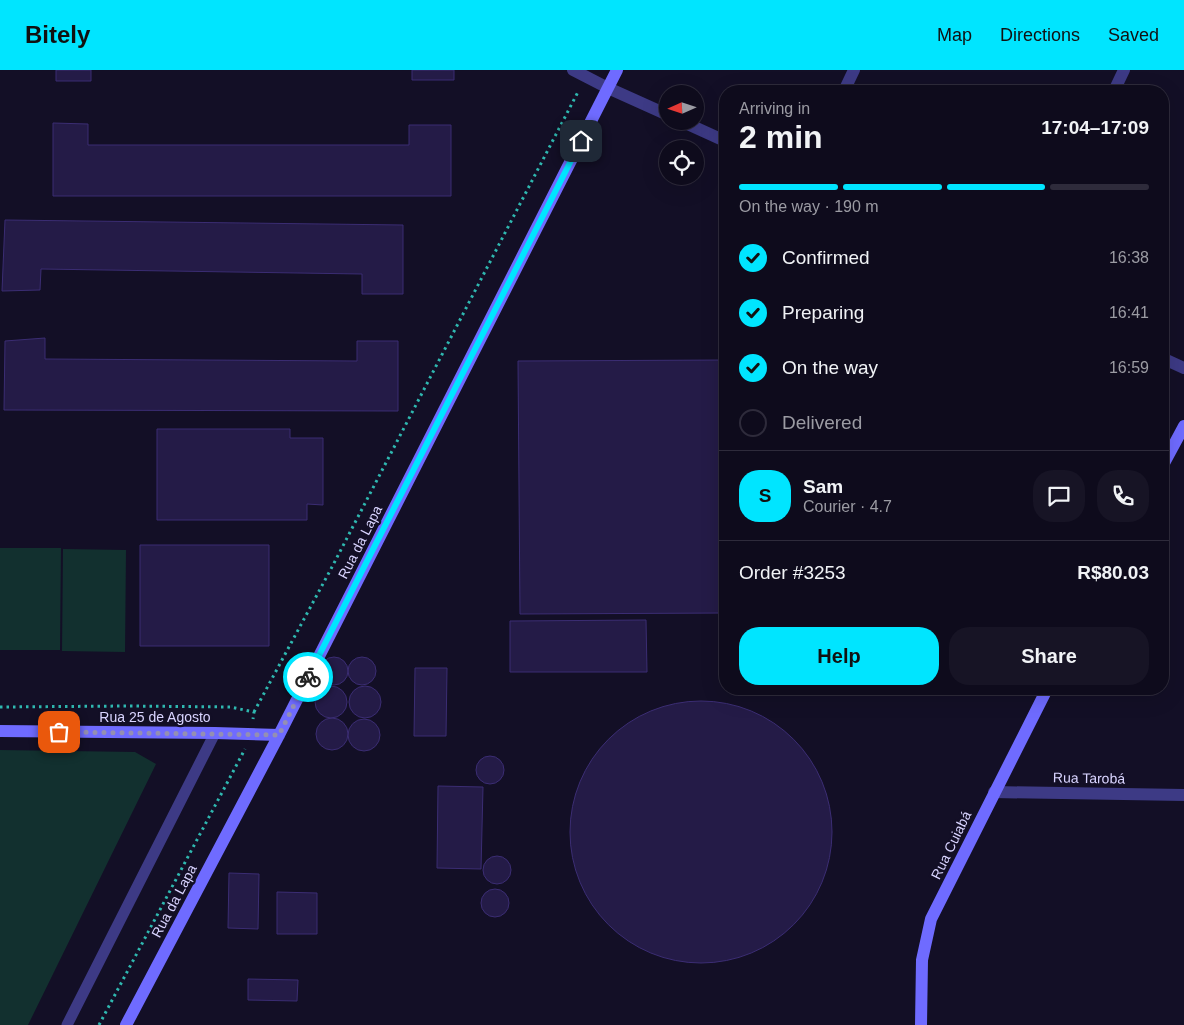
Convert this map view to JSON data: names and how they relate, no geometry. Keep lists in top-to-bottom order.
{
  "streets": {
    "main road": ["Rua da Lapa", "Rua 25 de Agosto", "Rua Cuiabá"],
    "street": ["Rua Tarobá"]
  },
  "crossings": [
    ["Rua da Lapa", "Rua 25 de Agosto"],
    ["Rua Tarobá", "Rua Cuiabá"]
  ],
  "north": "left",
  "page": {
    "header": "Bitely",
    "nav": ["Map", "Directions", "Saved"],
    "heading": ["2 min", "Arriving in", "17:04–17:09"],
    "panel": [
      "Sam",
      "Courier · 4.7",
      "Order #3253",
      "R$80.03"
    ],
    "bar": "On the way · 190 m",
    "list": [
      ["Confirmed", "16:38"],
      ["Preparing", "16:41"],
      ["On the way", "16:59"],
      "Delivered"
    ],
    "round": "S",
    "buttons": ["Help", "Share"]
  }
}
